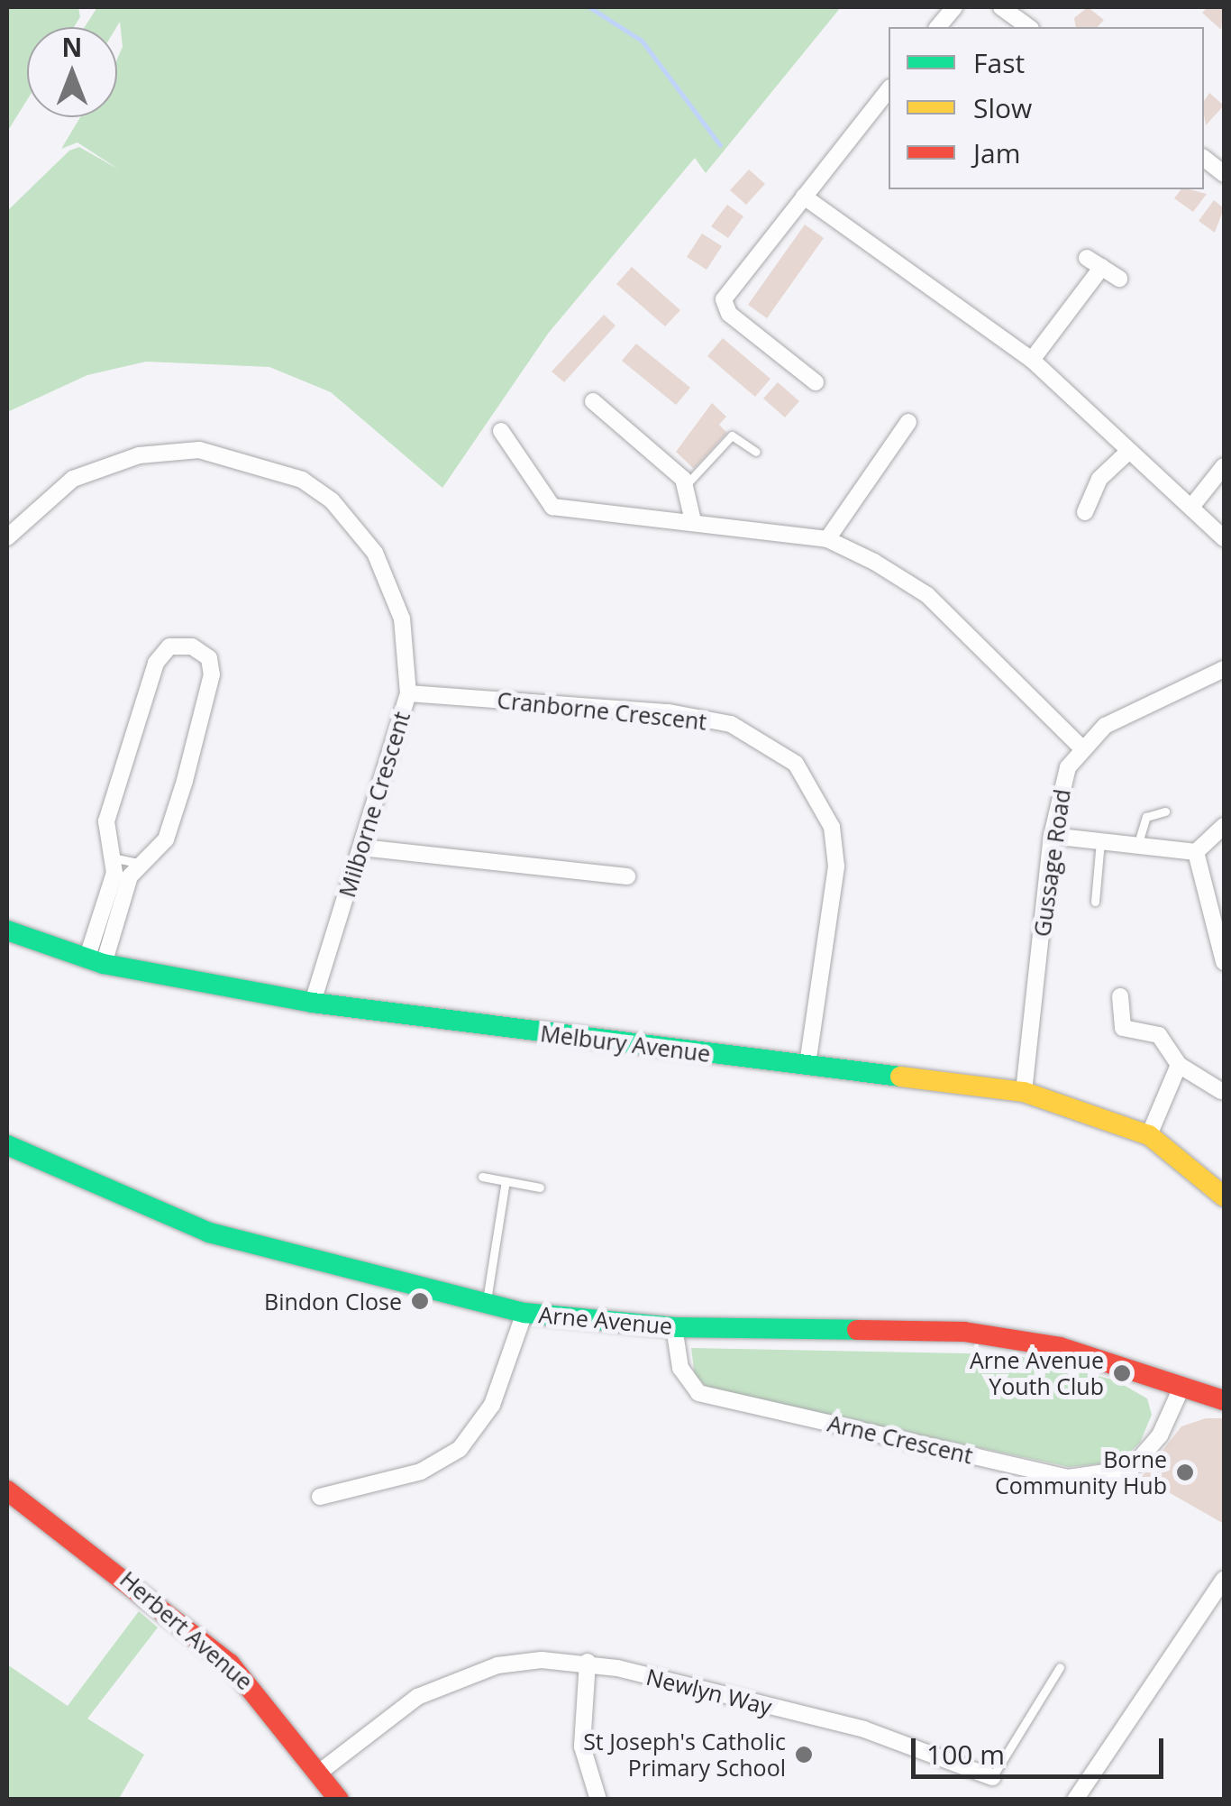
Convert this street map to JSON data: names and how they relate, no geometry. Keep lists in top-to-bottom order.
{
  "streets": {
    "street": [
      "Cranborne Crescent",
      "Milborne Crescent",
      "Gussage Road",
      "Melbury Avenue",
      "Arne Avenue",
      "Arne Crescent",
      "Herbert Avenue",
      "Newlyn Way"
    ]
  },
  "crossings": [
    ["Cranborne Crescent", "Milborne Crescent"],
    ["Cranborne Crescent", "Melbury Avenue"],
    ["Milborne Crescent", "Melbury Avenue"],
    ["Gussage Road", "Melbury Avenue"],
    ["Arne Avenue", "Arne Crescent"],
    ["Herbert Avenue", "Newlyn Way"]
  ],
  "places": [
    "Bindon Close",
    "Arne Avenue Youth Club",
    "Borne Community Hub",
    "St Joseph's Catholic Primary School"
  ],
  "legend": ["Fast", "Slow", "Jam"],
  "scale_bar": "100 m",
  "north": "top"
}
